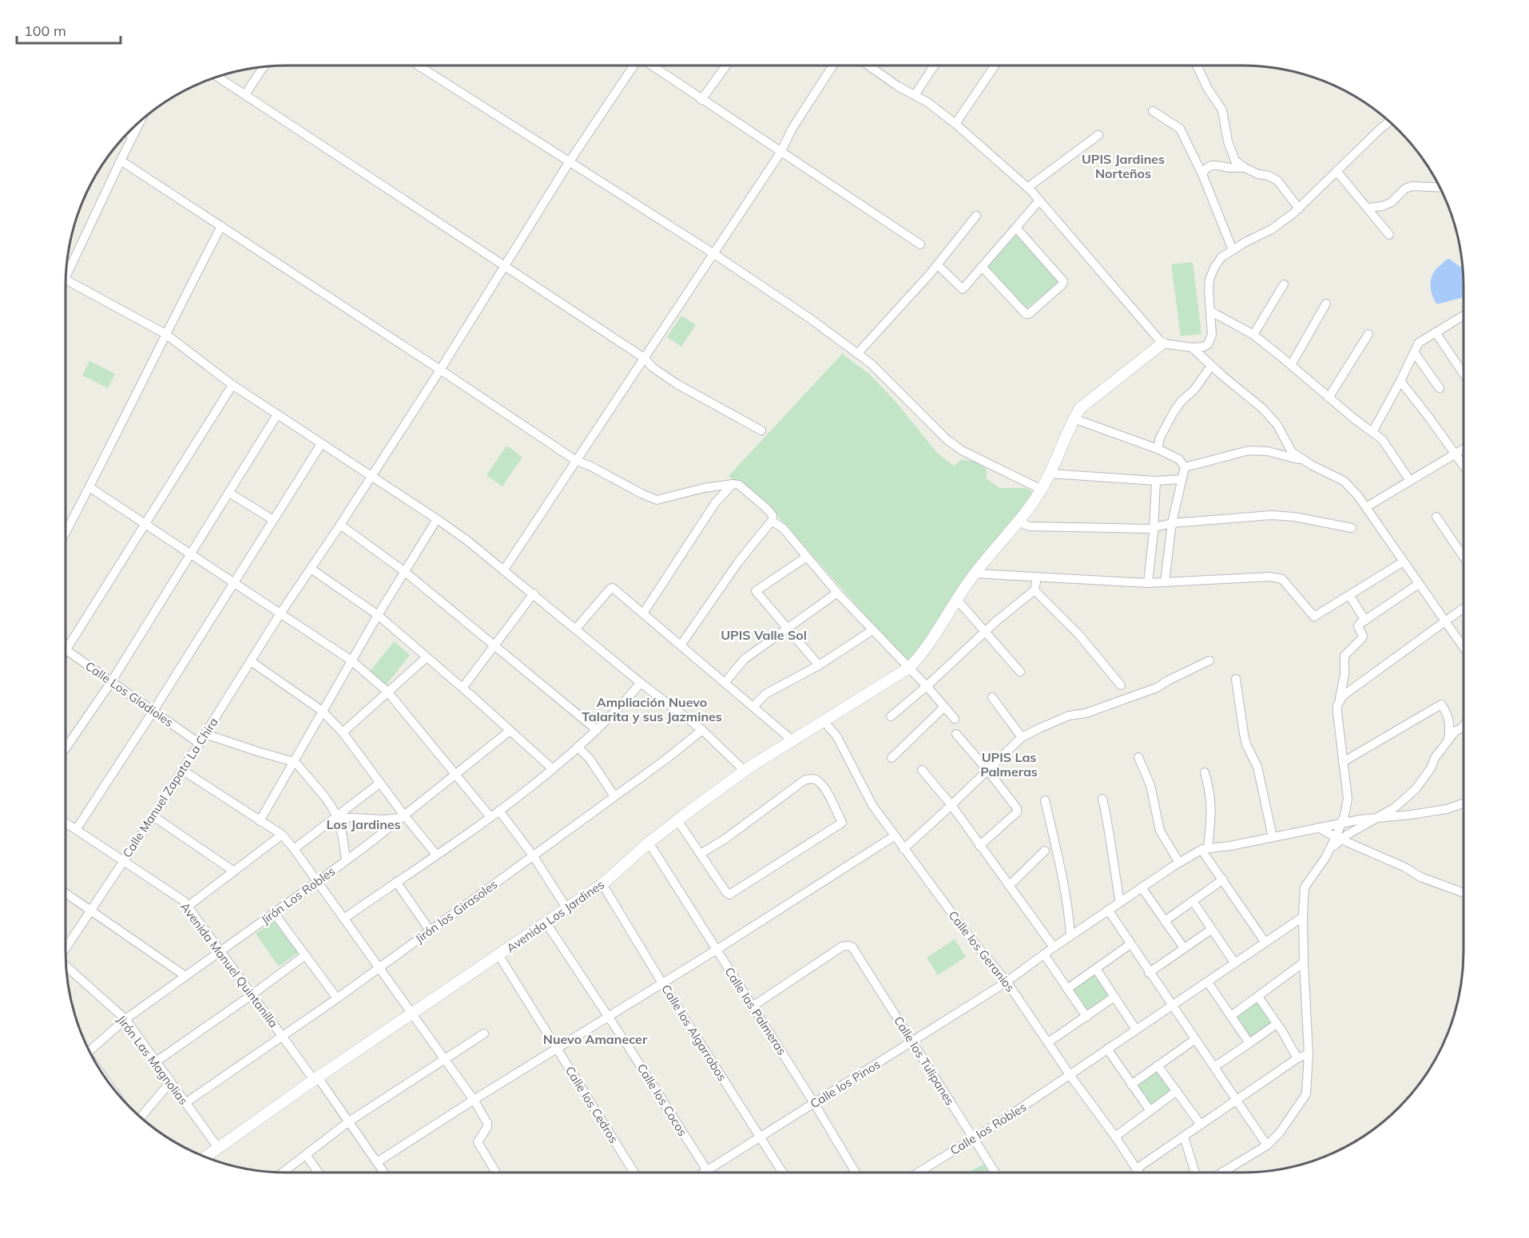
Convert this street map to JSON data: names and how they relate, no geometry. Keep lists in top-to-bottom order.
{
  "streets": {
    "street": [
      "Calle Los Gladioles",
      "Calle Manuel Zapata La Chira",
      "Jirón Los Robles",
      "Jirón los Girasoles",
      "Avenida Los Jardines",
      "Calle los Geranios",
      "Avenida Manuel Quintanilla",
      "Calle las Palmeras",
      "Calle los Algarrobos",
      "Jirón Las Magnolias",
      "Calle los Tulipanes",
      "Calle los Pinos",
      "Calle los Cocos",
      "Calle los Cedros",
      "Calle los Robles"
    ]
  },
  "crossings": [
    ["Calle Los Gladioles", "Calle Manuel Zapata La Chira"],
    ["Calle Manuel Zapata La Chira", "Avenida Manuel Quintanilla"],
    ["Jirón Los Robles", "Avenida Manuel Quintanilla"],
    ["Jirón Los Robles", "Jirón Las Magnolias"],
    ["Jirón los Girasoles", "Avenida Manuel Quintanilla"],
    ["Jirón los Girasoles", "Jirón Las Magnolias"],
    ["Avenida Los Jardines", "Calle los Geranios"],
    ["Avenida Los Jardines", "Avenida Manuel Quintanilla"],
    ["Avenida Los Jardines", "Calle las Palmeras"],
    ["Avenida Los Jardines", "Calle los Algarrobos"],
    ["Avenida Los Jardines", "Jirón Las Magnolias"],
    ["Avenida Los Jardines", "Calle los Cocos"],
    ["Avenida Los Jardines", "Calle los Cedros"],
    ["Calle los Geranios", "Calle los Pinos"],
    ["Calle los Geranios", "Calle los Robles"],
    ["Calle las Palmeras", "Calle los Tulipanes"],
    ["Calle las Palmeras", "Calle los Pinos"],
    ["Calle los Algarrobos", "Calle los Pinos"],
    ["Calle los Tulipanes", "Calle los Pinos"],
    ["Calle los Tulipanes", "Calle los Robles"],
    ["Calle los Pinos", "Calle los Cocos"]
  ],
  "districts": [
    "UPIS Jardines Norteños",
    "UPIS Valle Sol",
    "Ampliación Nuevo Talarita y sus Jazmines",
    "UPIS Las Palmeras",
    "Los Jardines",
    "Nuevo Amanecer"
  ],
  "scale_bar": "100 m"
}
